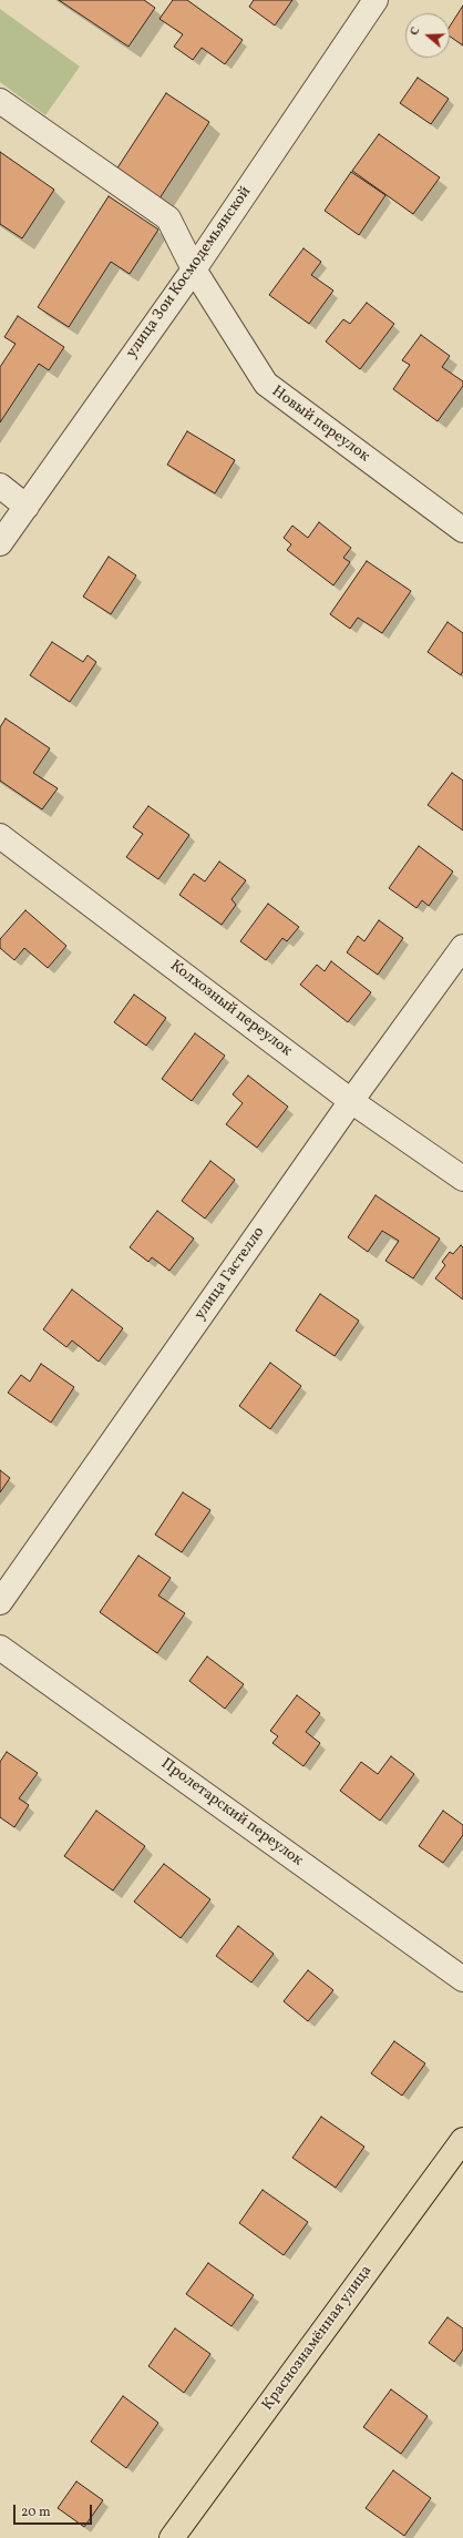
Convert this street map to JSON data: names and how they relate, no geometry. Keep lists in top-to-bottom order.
{
  "streets": {
    "main road": ["Краснознамённая улица"],
    "street": [
      "улица Зои Космодемьянской",
      "Новый переулок",
      "Колхозный переулок",
      "улица Гастелло",
      "Пролетарский переулок"
    ]
  },
  "crossings": [
    ["улица Зои Космодемьянской", "Новый переулок"],
    ["Колхозный переулок", "улица Гастелло"]
  ],
  "scale_bar": "20 m",
  "north": "left"
}
